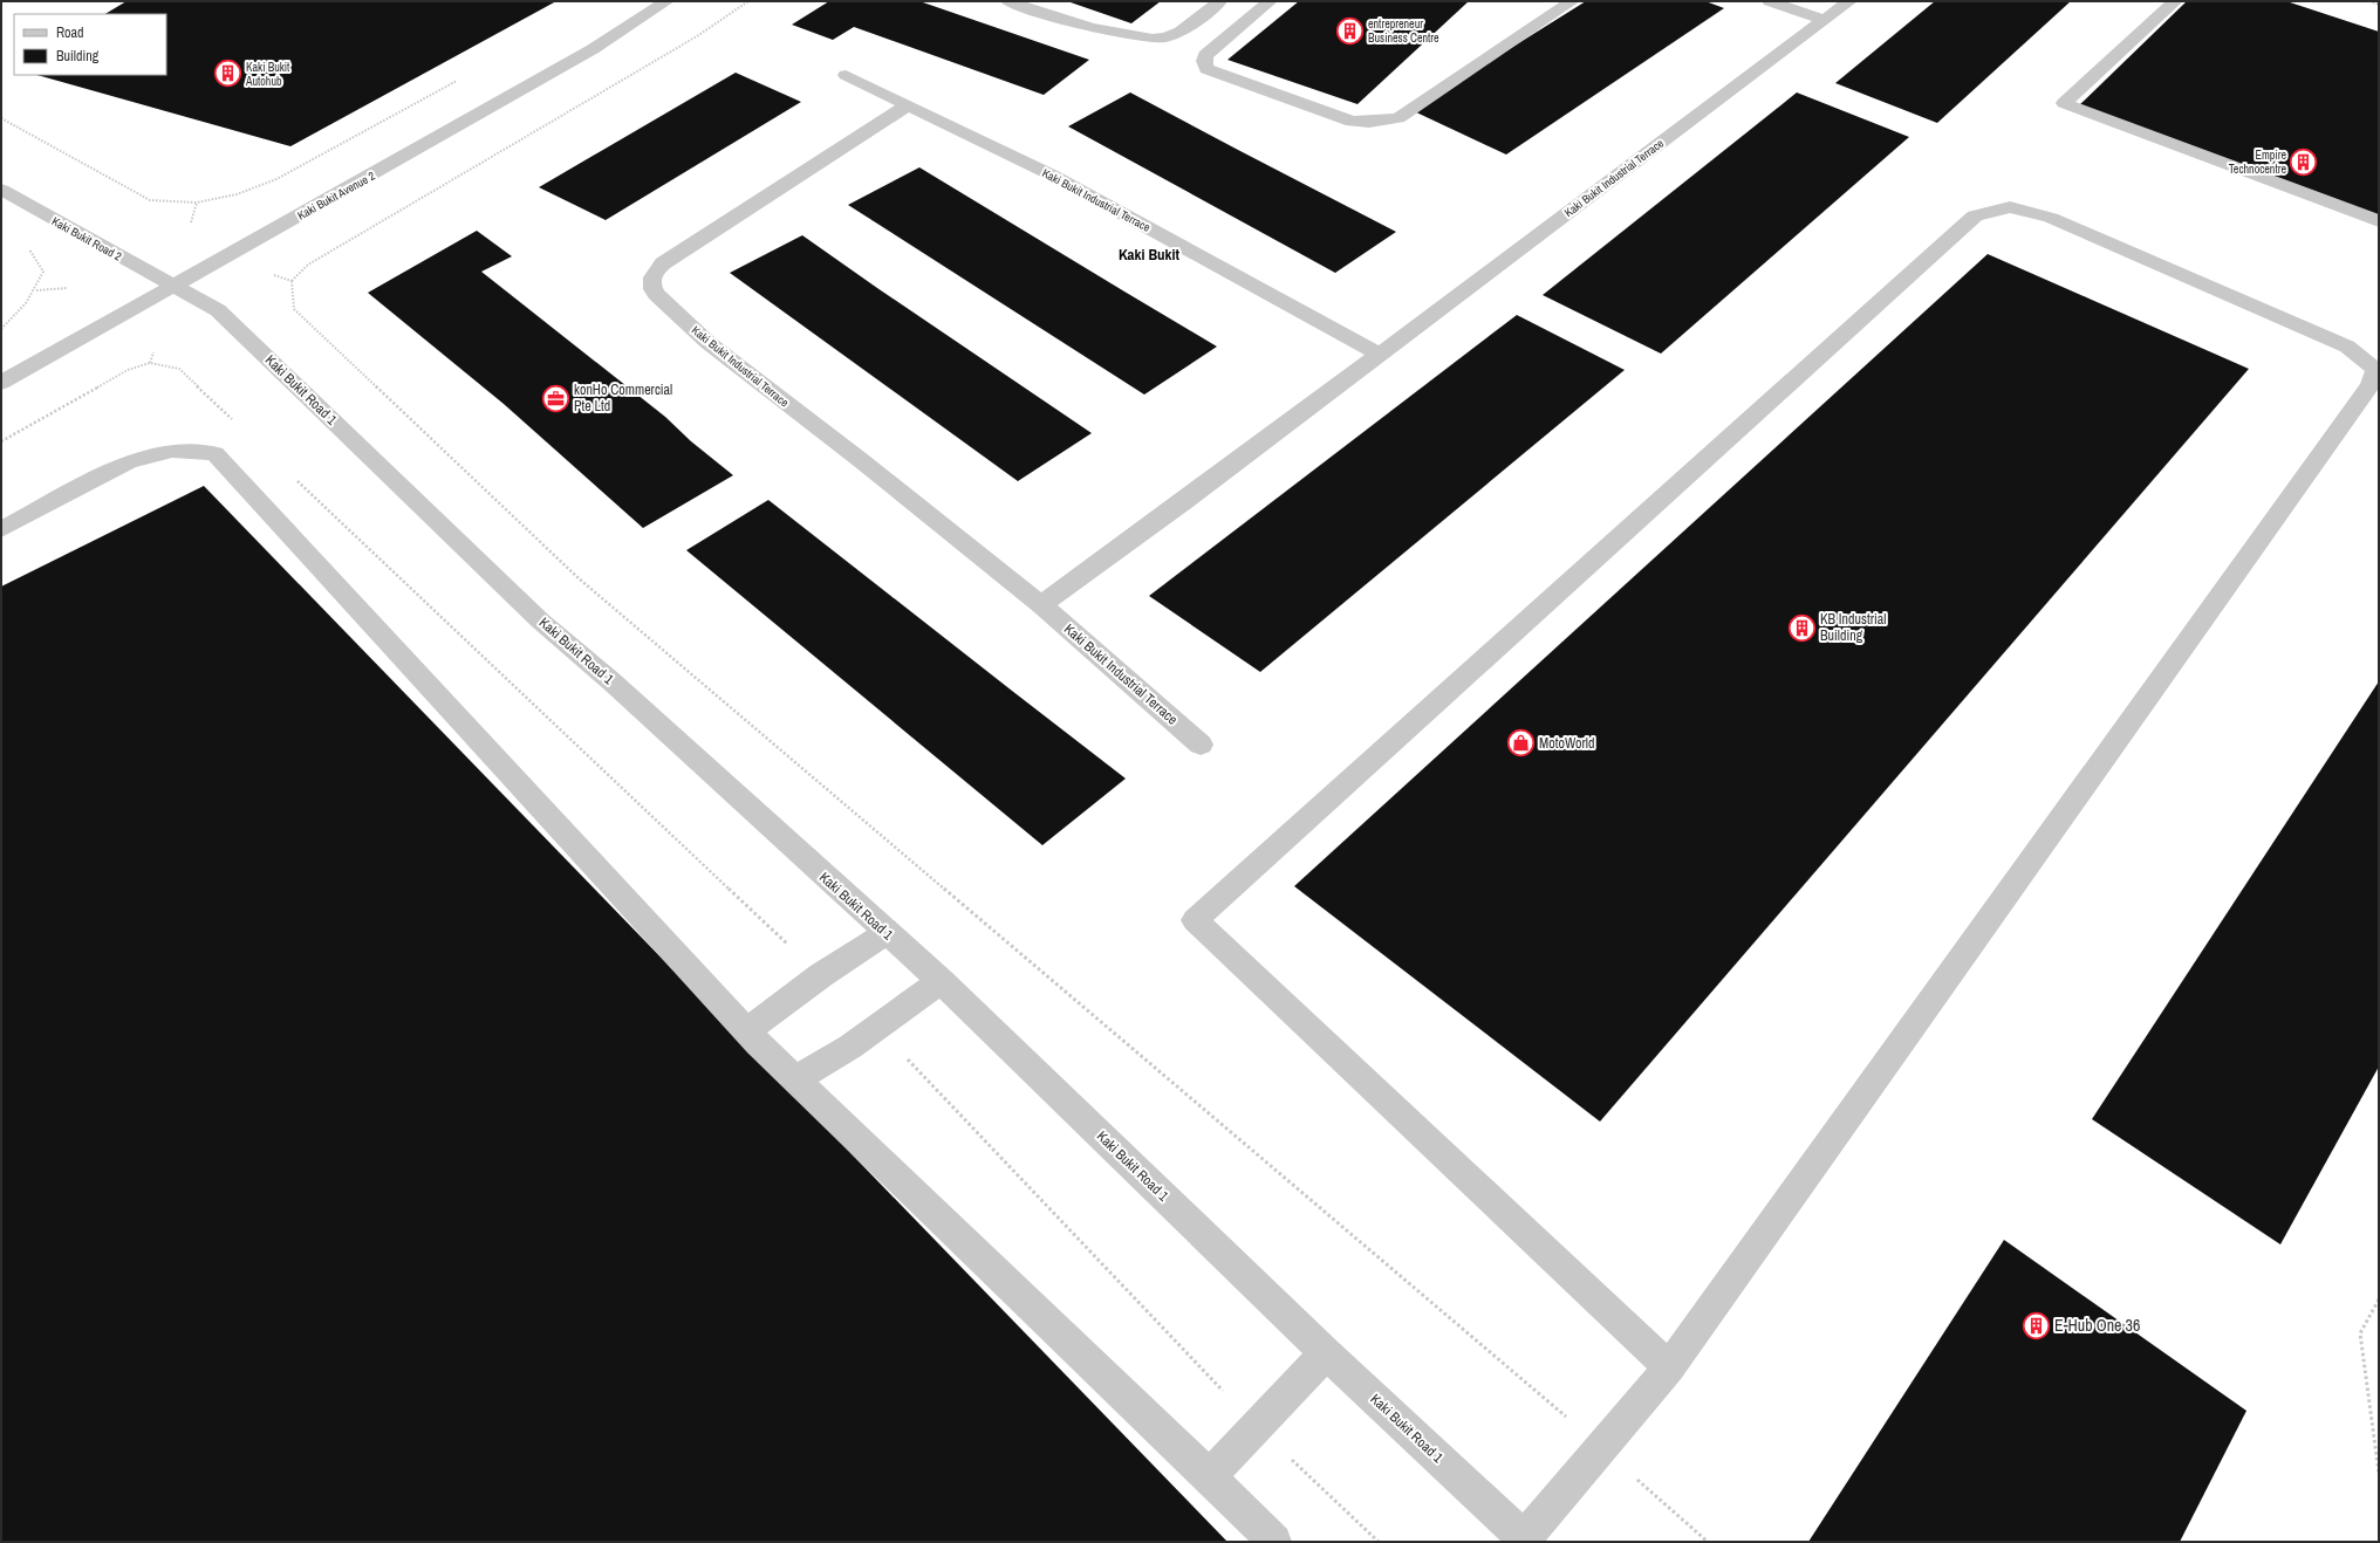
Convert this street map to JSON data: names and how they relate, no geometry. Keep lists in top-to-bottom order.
{
  "streets": {
    "street": [
      "Kaki Bukit Industrial Terrace",
      "Kaki Bukit Avenue 2",
      "Kaki Bukit Road 2",
      "Kaki Bukit Road 1"
    ]
  },
  "crossings": [
    ["Kaki Bukit Avenue 2", "Kaki Bukit Road 2"],
    ["Kaki Bukit Avenue 2", "Kaki Bukit Road 1"],
    ["Kaki Bukit Road 2", "Kaki Bukit Road 1"]
  ],
  "districts": ["Kaki Bukit"],
  "places": {
    "building": [
      "entrepreneur Business Centre",
      "Kaki Bukit Autohub",
      "Empire Technocentre",
      "KB Industrial Building",
      "E-Hub One 36"
    ],
    "office": ["konHo Commercial Pte Ltd"],
    "shop": ["MotoWorld"]
  },
  "legend": ["Road", "Building"]
}
